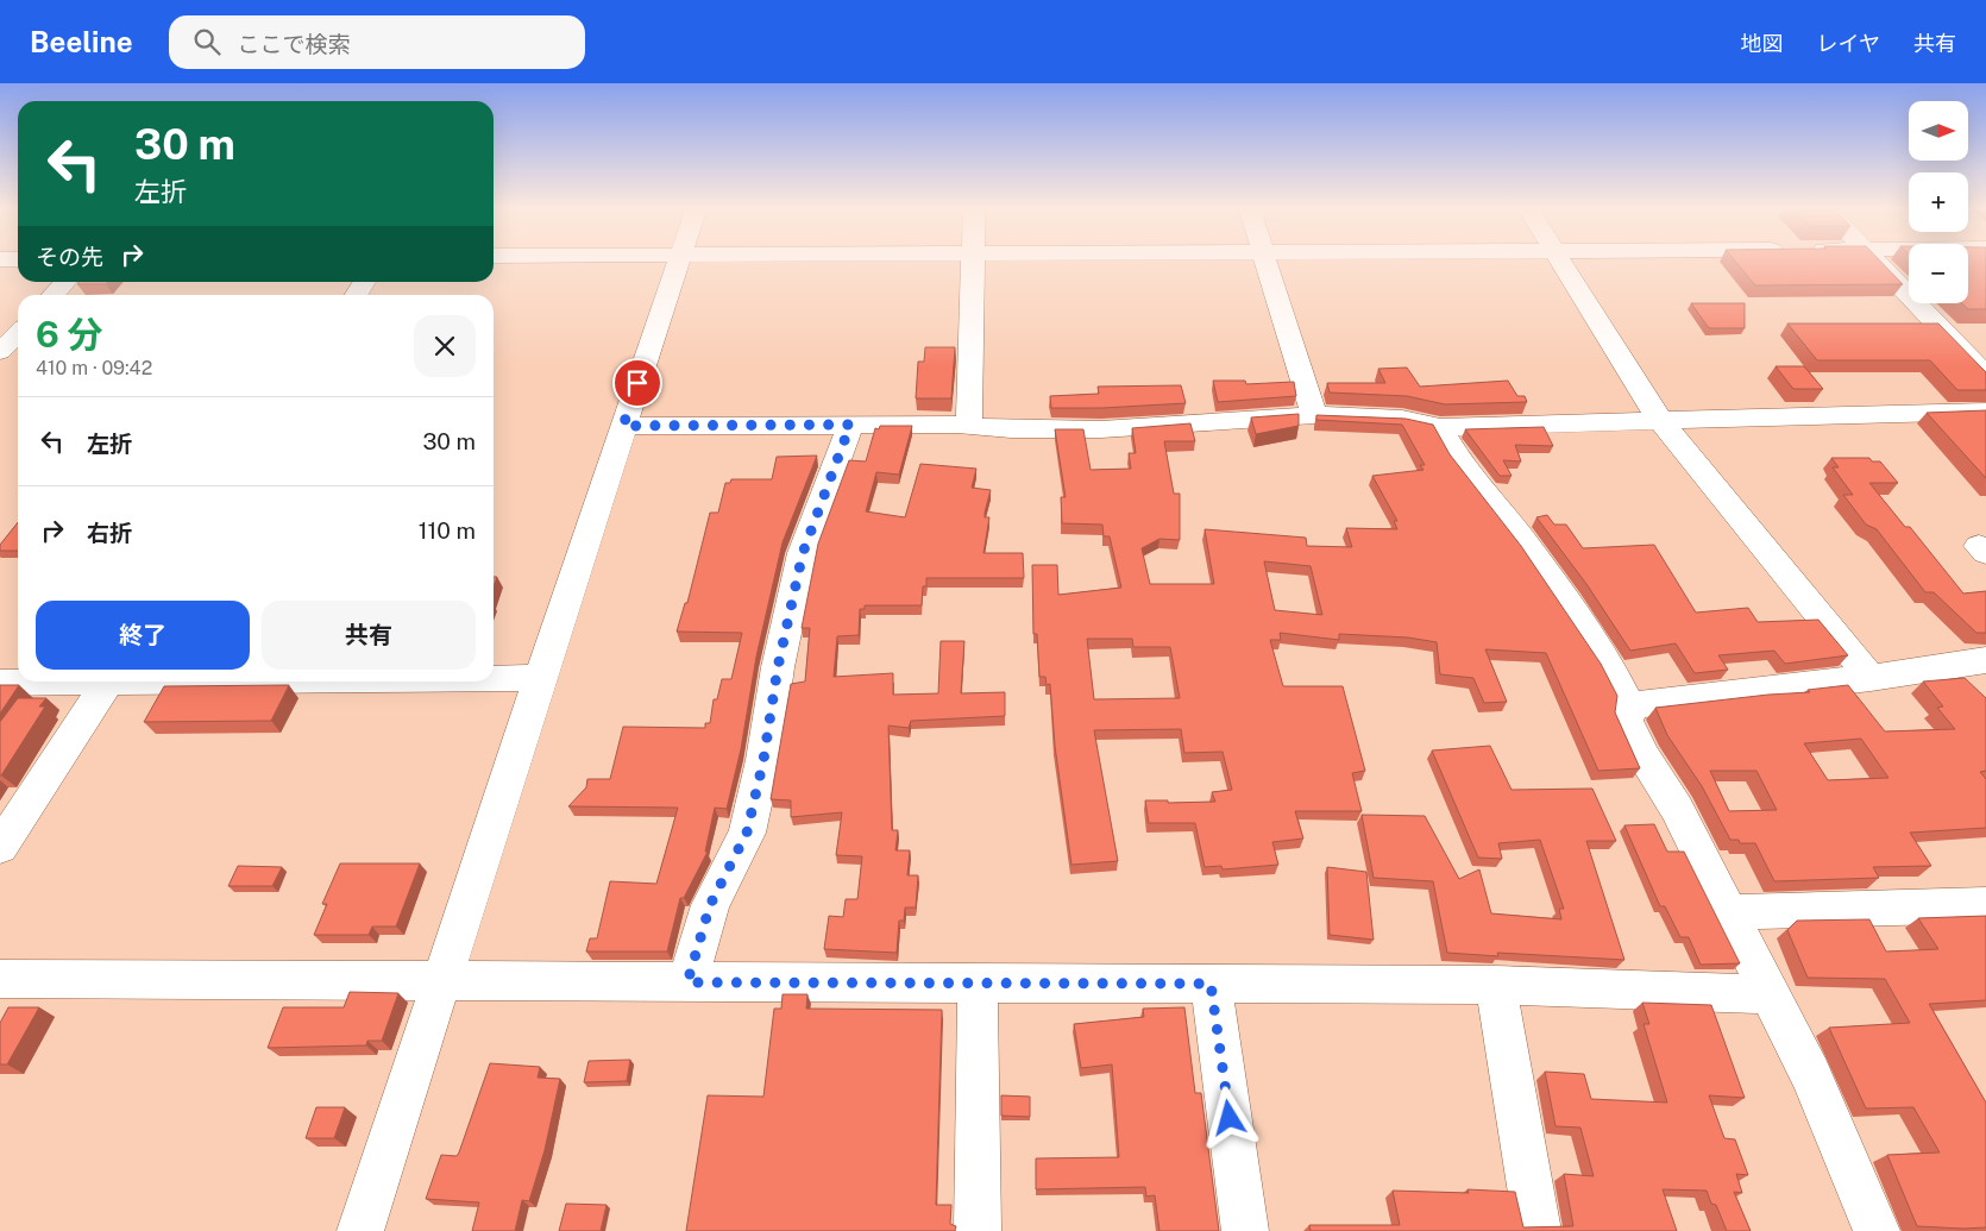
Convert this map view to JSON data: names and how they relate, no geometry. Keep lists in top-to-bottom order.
{
  "north": "right",
  "page": {
    "header": "Beeline",
    "search": "ここで検索",
    "nav": ["地図", "レイヤ", "共有"],
    "map_buttons": ["+", "−"],
    "turn": ["30 m", "左折"],
    "then": "その先",
    "heading": ["6 分", "410 m · 09:42"],
    "list": [
      {
        "name": "左折",
        "value": "30 m"
      },
      {
        "name": "右折",
        "value": "110 m"
      }
    ],
    "buttons": ["終了", "共有"]
  }
}
